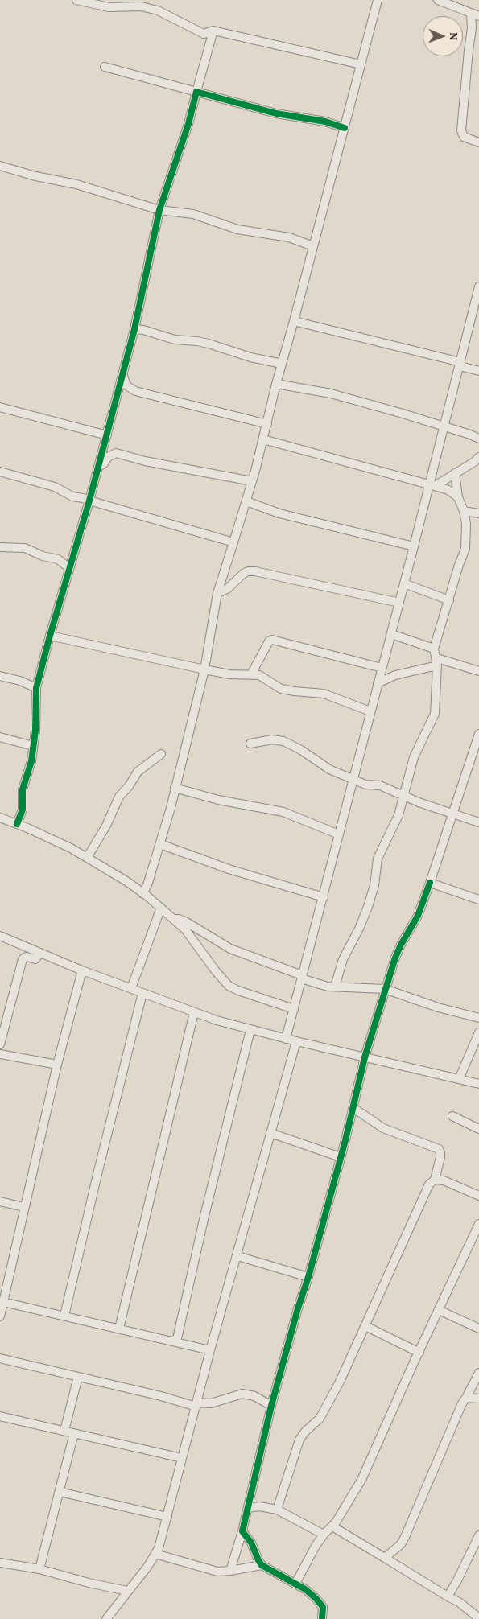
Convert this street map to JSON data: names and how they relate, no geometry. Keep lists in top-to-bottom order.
{
  "north": "right"
}
